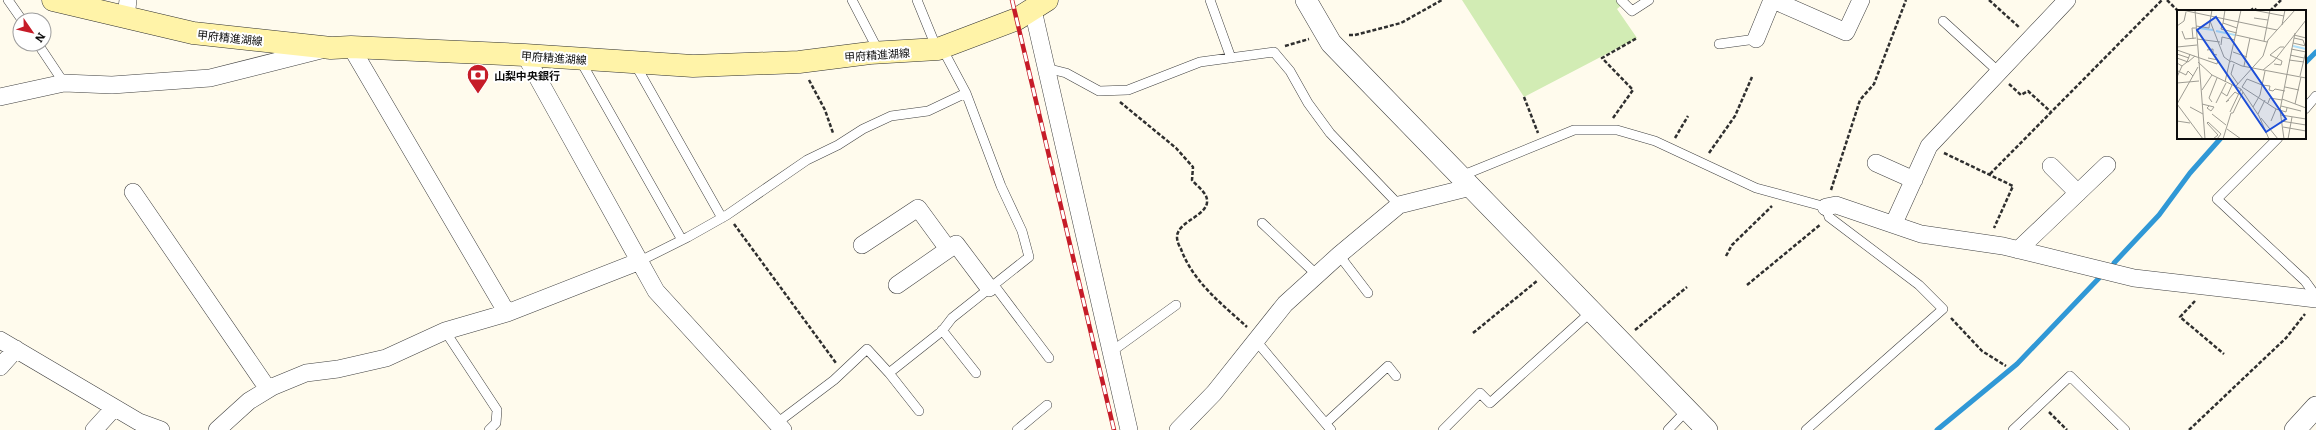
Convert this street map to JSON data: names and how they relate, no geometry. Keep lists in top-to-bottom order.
{
  "streets": {
    "main road": ["甲府精進湖線"]
  },
  "places": {
    "bank": ["山梨中央銀行"]
  },
  "north": "bottom right"
}
